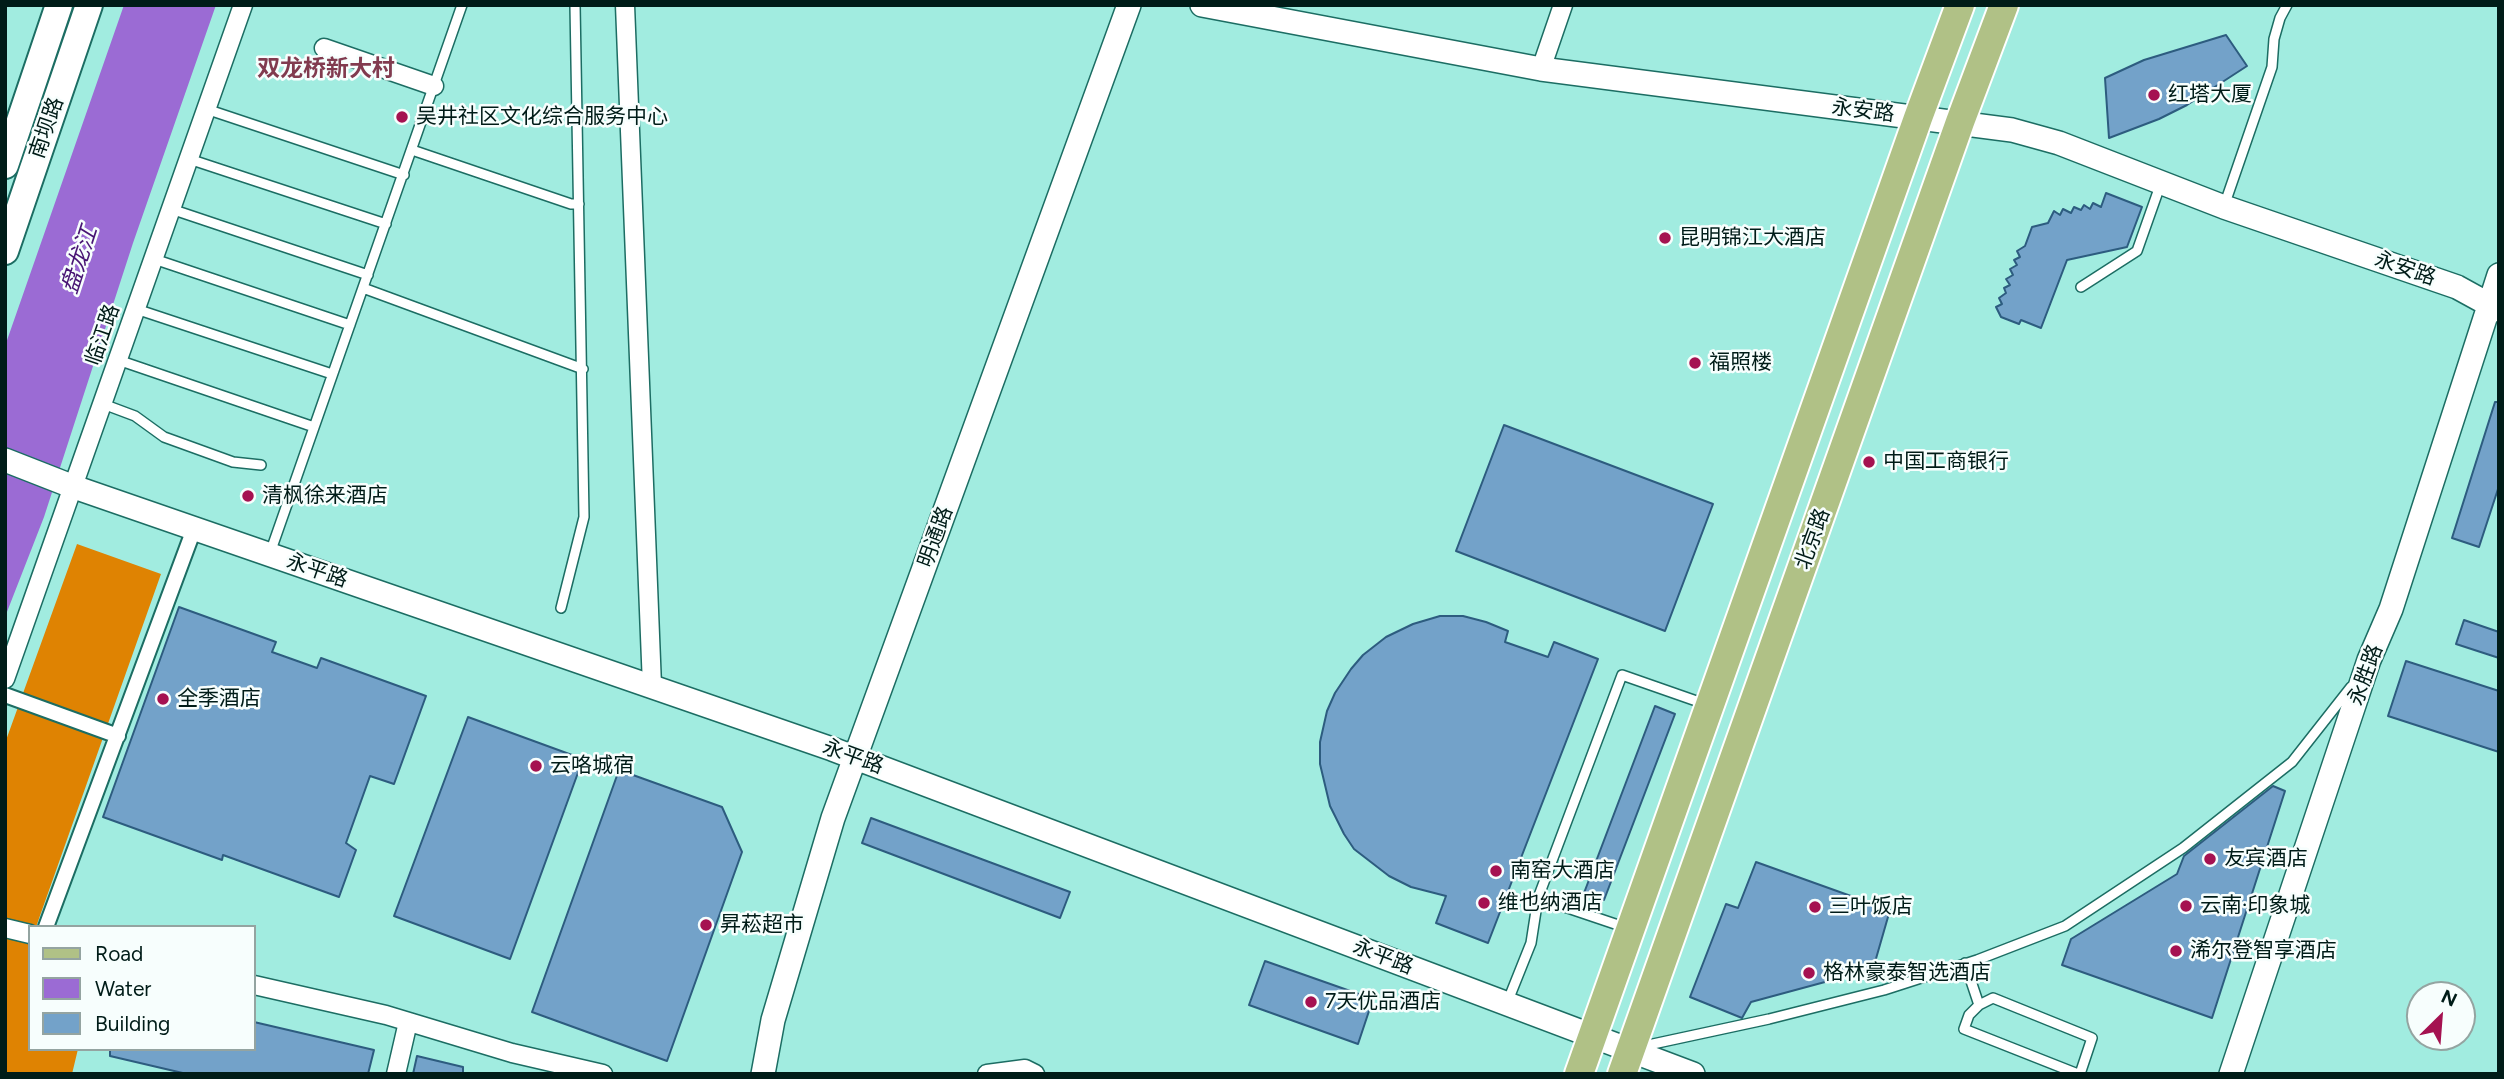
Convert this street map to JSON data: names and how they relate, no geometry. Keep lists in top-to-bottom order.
{
  "streets": {
    "main road": ["南坝路", "北京路"],
    "street": [
      "永安路",
      "临江路",
      "明通路",
      "永平路",
      "永胜路"
    ]
  },
  "crossings": [
    ["永安路", "北京路"],
    ["永安路", "永胜路"],
    ["临江路", "永平路"],
    ["明通路", "永平路"],
    ["北京路", "永平路"]
  ],
  "districts": ["双龙桥新大村"],
  "water": ["盘龙江"],
  "places": [
    "红塔大厦",
    "吴井社区文化综合服务中心",
    "昆明锦江大酒店",
    "福照楼",
    "中国工商银行",
    "清枫徐来酒店",
    "全季酒店",
    "云咯城宿",
    "友宾酒店",
    "南窑大酒店",
    "维也纳酒店",
    "云南·印象城",
    "三叶饭店",
    "昇菘超市",
    "浠尔登智享酒店",
    "格林豪泰智选酒店",
    "7天优品酒店"
  ],
  "legend": ["Road", "Water", "Building"],
  "north": "top right"
}
